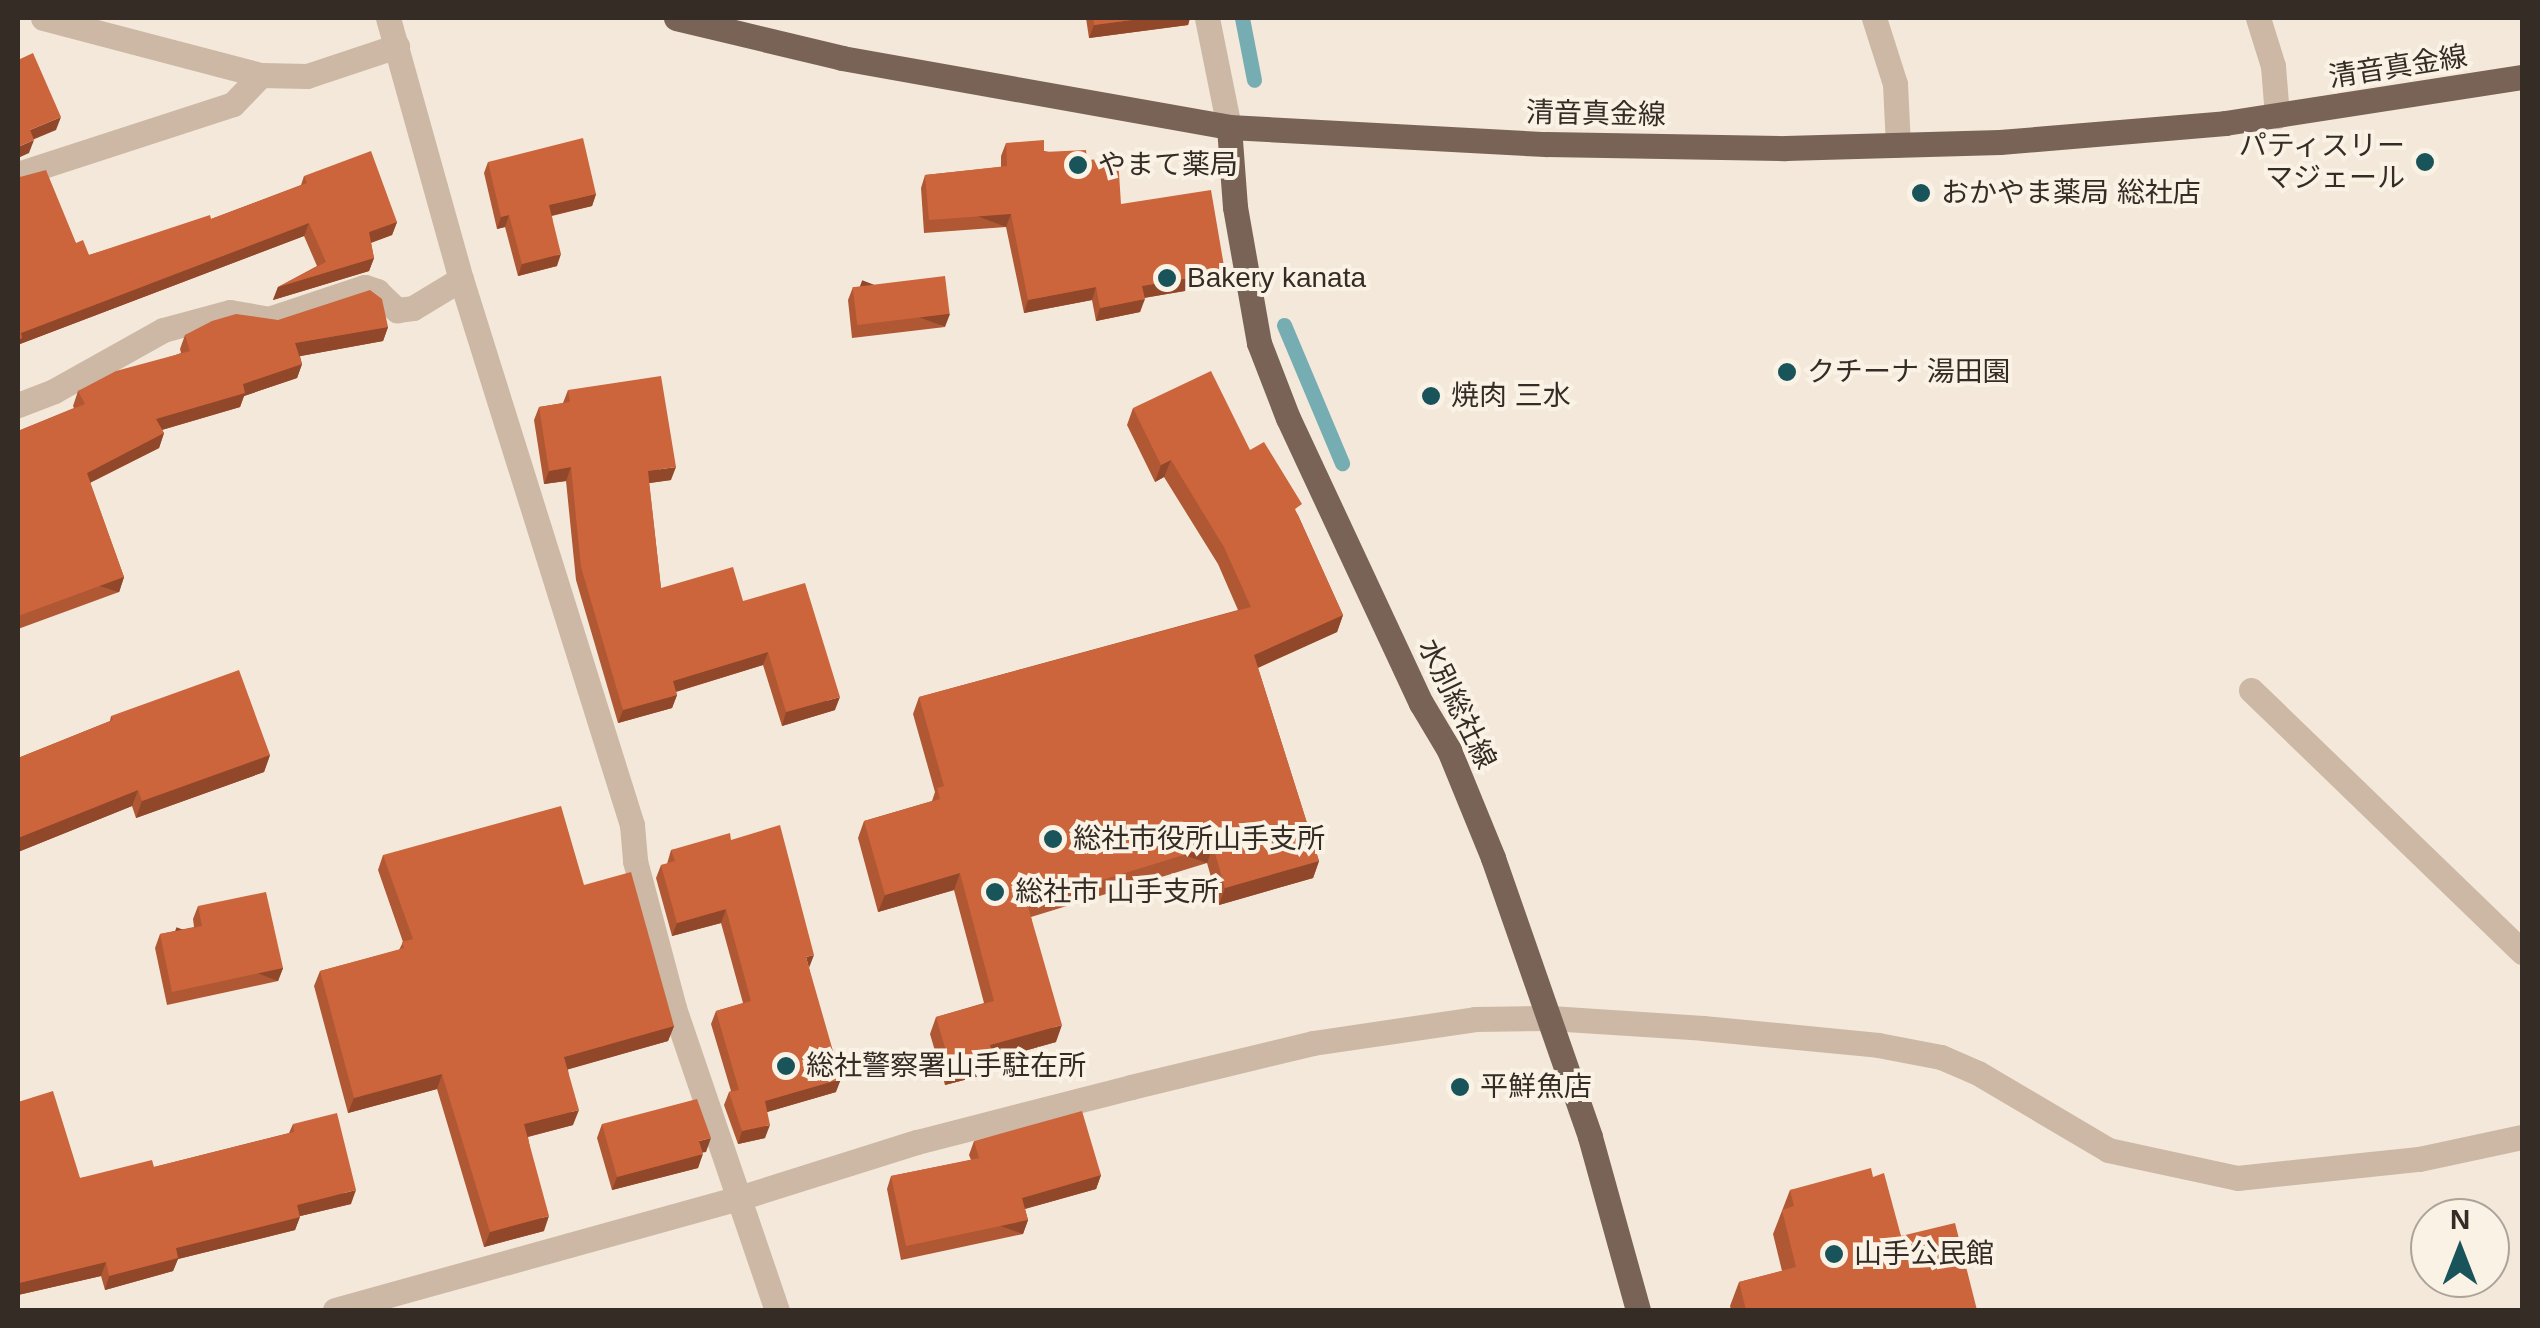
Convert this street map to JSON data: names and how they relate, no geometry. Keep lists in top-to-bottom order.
{
  "streets": {
    "main road": ["清音真金線", "水別総社線"]
  },
  "crossings": [
    ["清音真金線", "水別総社線"]
  ],
  "places": [
    "パティスリー マジェール",
    "やまて薬局",
    "おかやま薬局 総社店",
    "Bakery kanata",
    "クチーナ 湯田園",
    "焼肉 三水",
    "総社市役所山手支所",
    "総社市 山手支所",
    "総社警察署山手駐在所",
    "平鮮魚店",
    "山手公民館"
  ],
  "north": "top"
}
